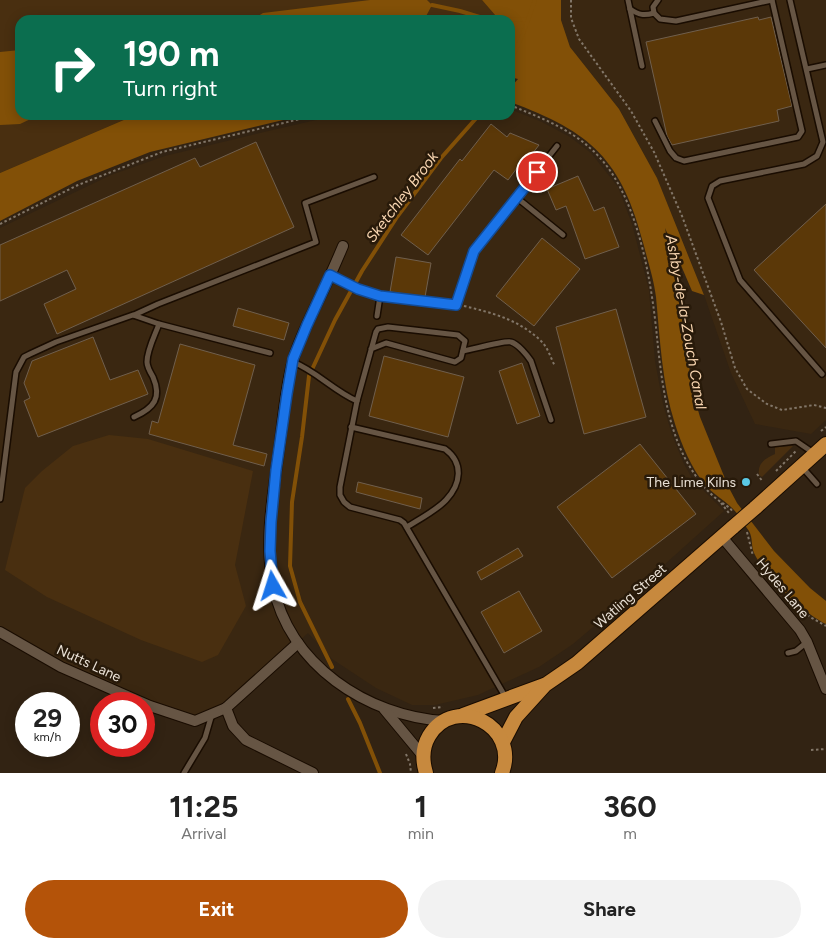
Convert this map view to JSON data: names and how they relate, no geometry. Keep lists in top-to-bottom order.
{
  "streets": {
    "highway": ["Watling Street"],
    "street": ["Hydes Lane", "Nutts Lane"]
  },
  "crossings": [
    ["Hydes Lane", "Watling Street"]
  ],
  "water": ["Sketchley Brook", "Ashby-de-la-Zouch Canal"],
  "places": ["The Lime Kilns"],
  "page": {
    "turn": ["190 m", "Turn right"],
    "speed": "29 km/h",
    "limit": "30",
    "eta": [
      "11:25",
      "Arrival",
      "1",
      "min",
      "360",
      "m"
    ],
    "buttons": ["Exit", "Share"]
  }
}
